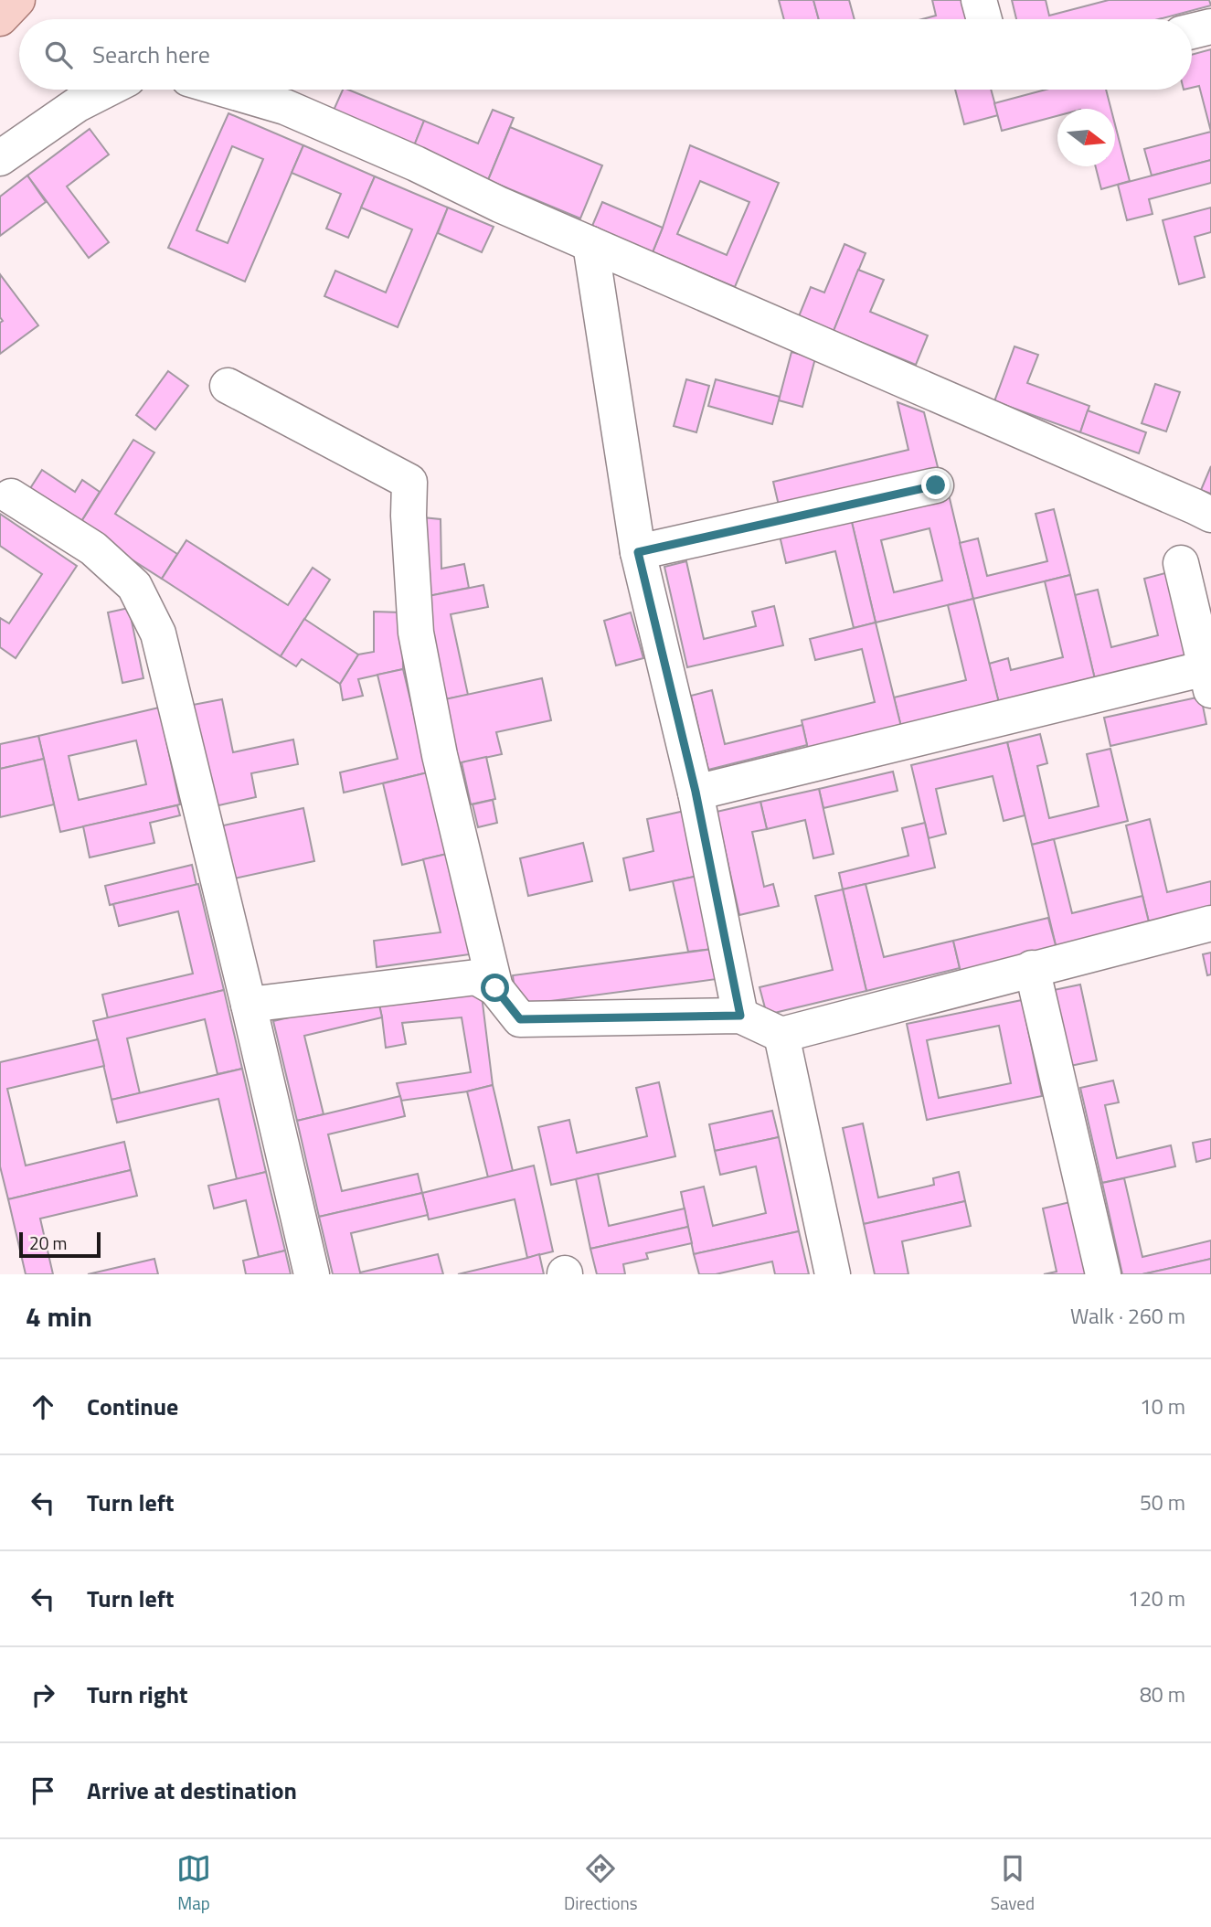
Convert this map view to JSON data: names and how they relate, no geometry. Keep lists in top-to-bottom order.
{
  "scale_bar": "20 m",
  "north": "right",
  "page": {
    "search": "Search here",
    "scale": "20 m",
    "heading": ["4 min", "Walk · 260 m"],
    "list": [
      ["Continue", "10 m"],
      ["Turn left", "50 m"],
      ["Turn left", "120 m"],
      ["Turn right", "80 m"],
      "Arrive at destination"
    ],
    "nav": ["Map", "Directions", "Saved"]
  }
}
